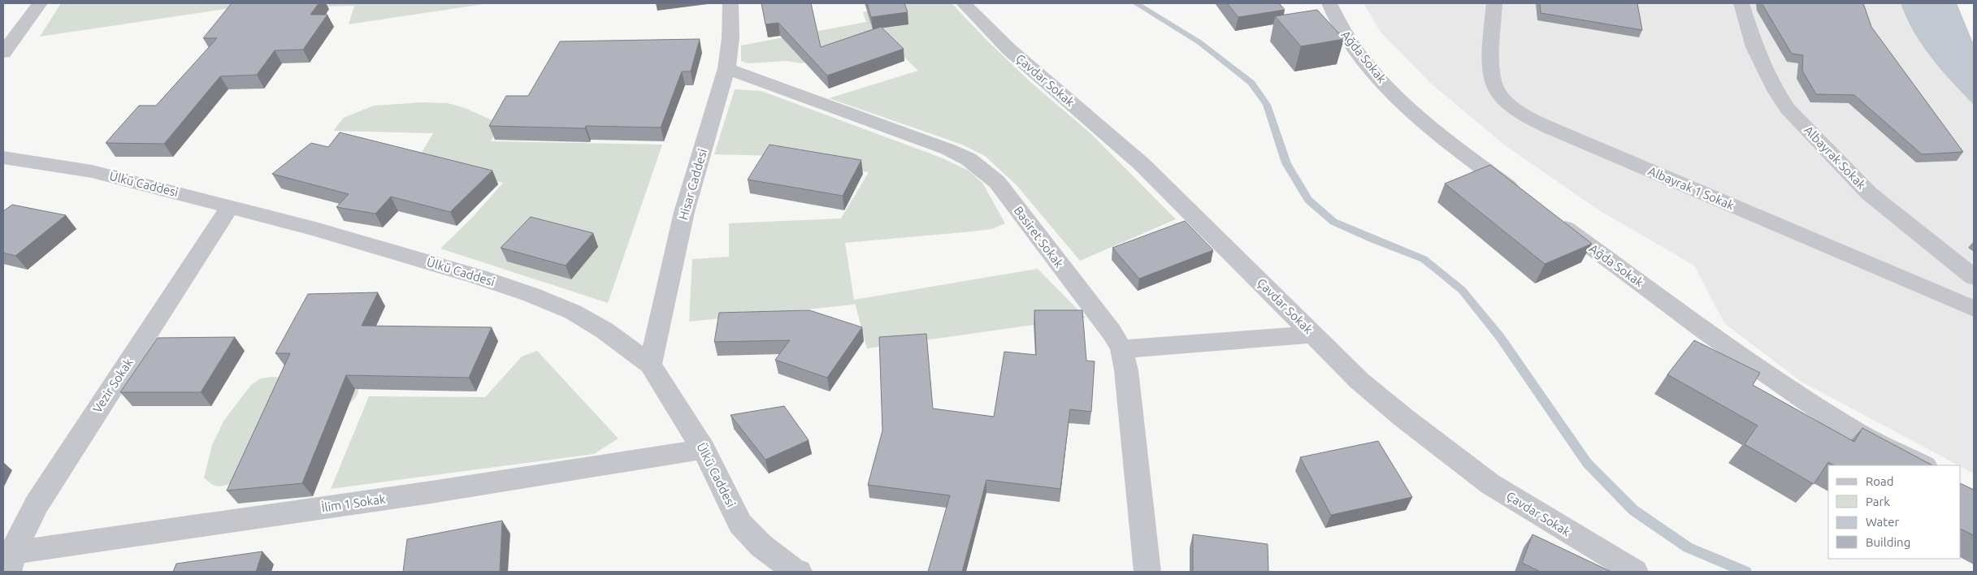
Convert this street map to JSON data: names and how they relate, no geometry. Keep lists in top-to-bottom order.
{
  "streets": {
    "street": [
      "Ağda Sokak",
      "Çavdar Sokak",
      "Albayrak Sokak",
      "Ülkü Caddesi",
      "Hisar Caddesi",
      "Albayrak 1 Sokak",
      "Basiret Sokak",
      "Vezir Sokak",
      "İlim 1 Sokak"
    ]
  },
  "crossings": [
    ["Ülkü Caddesi", "Hisar Caddesi"],
    ["Ülkü Caddesi", "Vezir Sokak"],
    ["Ülkü Caddesi", "İlim 1 Sokak"],
    ["Hisar Caddesi", "Basiret Sokak"],
    ["Vezir Sokak", "İlim 1 Sokak"]
  ],
  "legend": [
    "Road",
    "Park",
    "Water",
    "Building"
  ]
}
